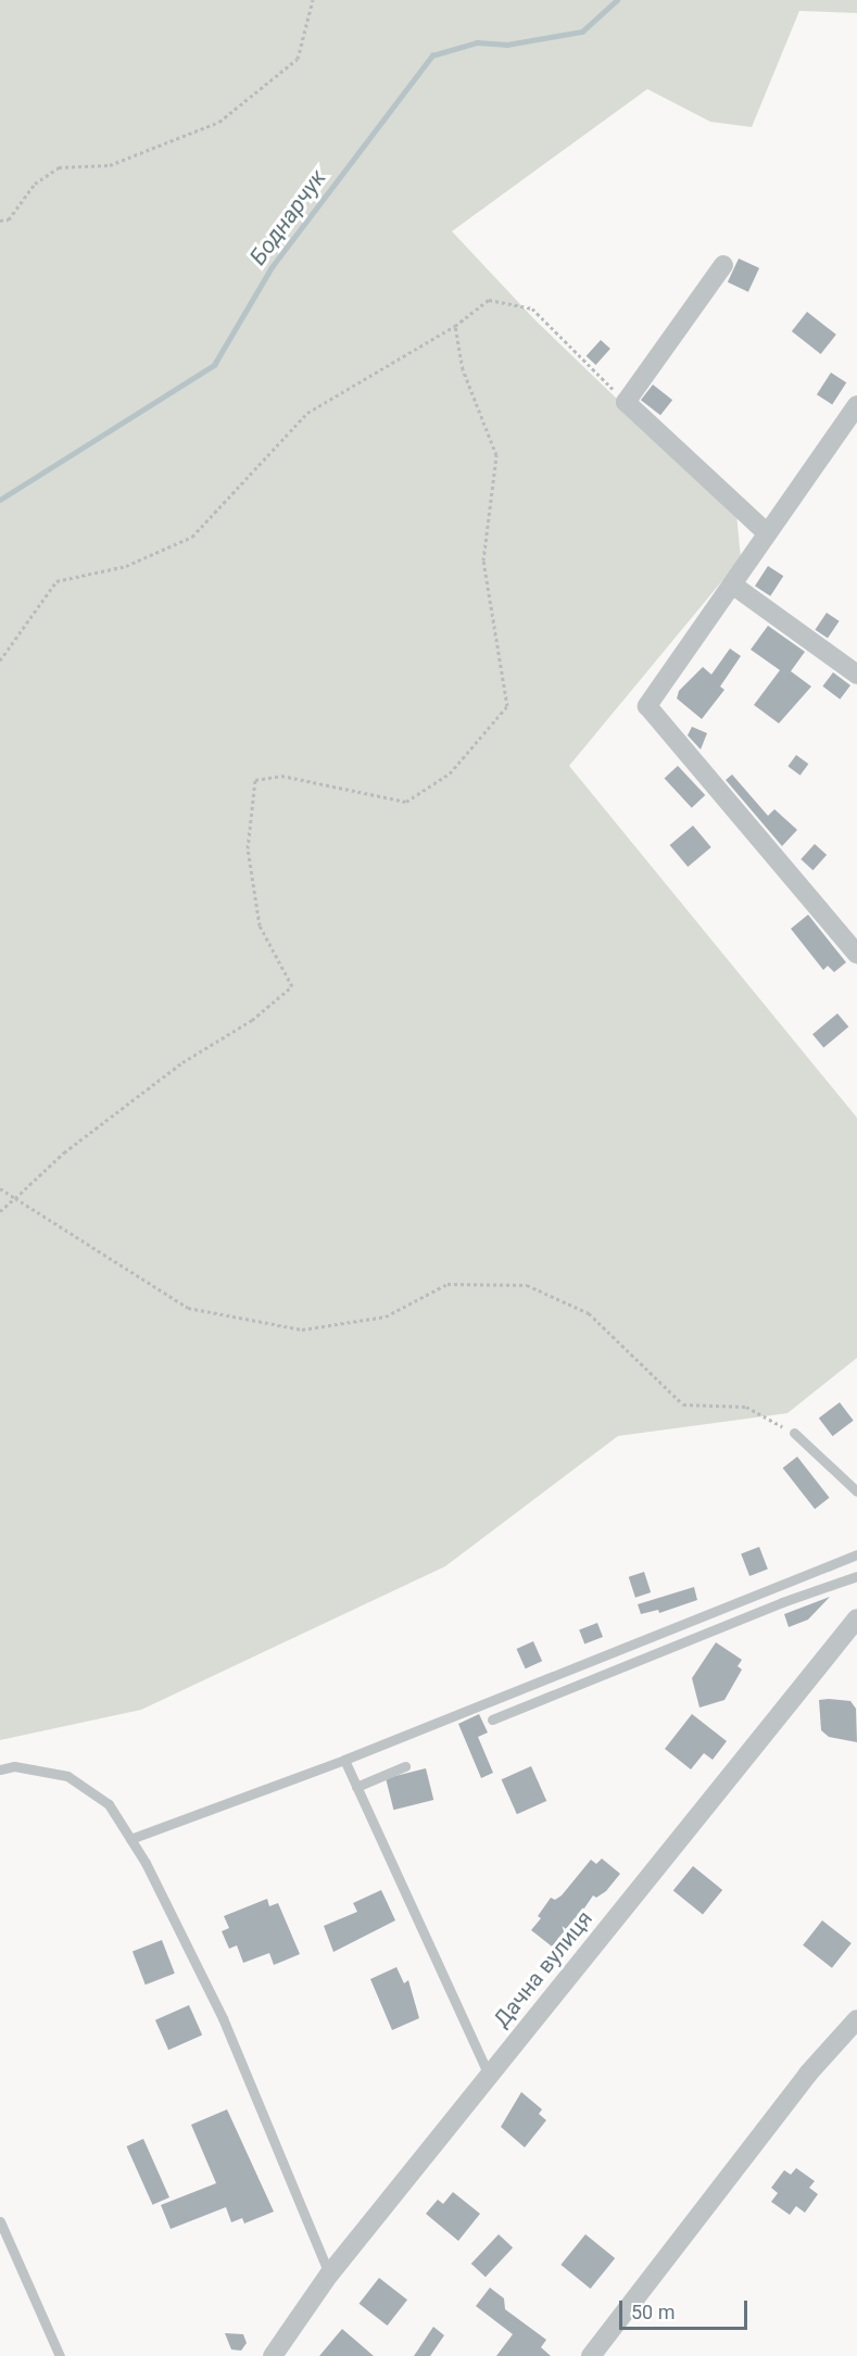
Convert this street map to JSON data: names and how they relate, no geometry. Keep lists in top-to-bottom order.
{
  "streets": {
    "street": ["Дачна вулиця"]
  },
  "water": ["Боднарчук"],
  "scale_bar": "50 m"
}
